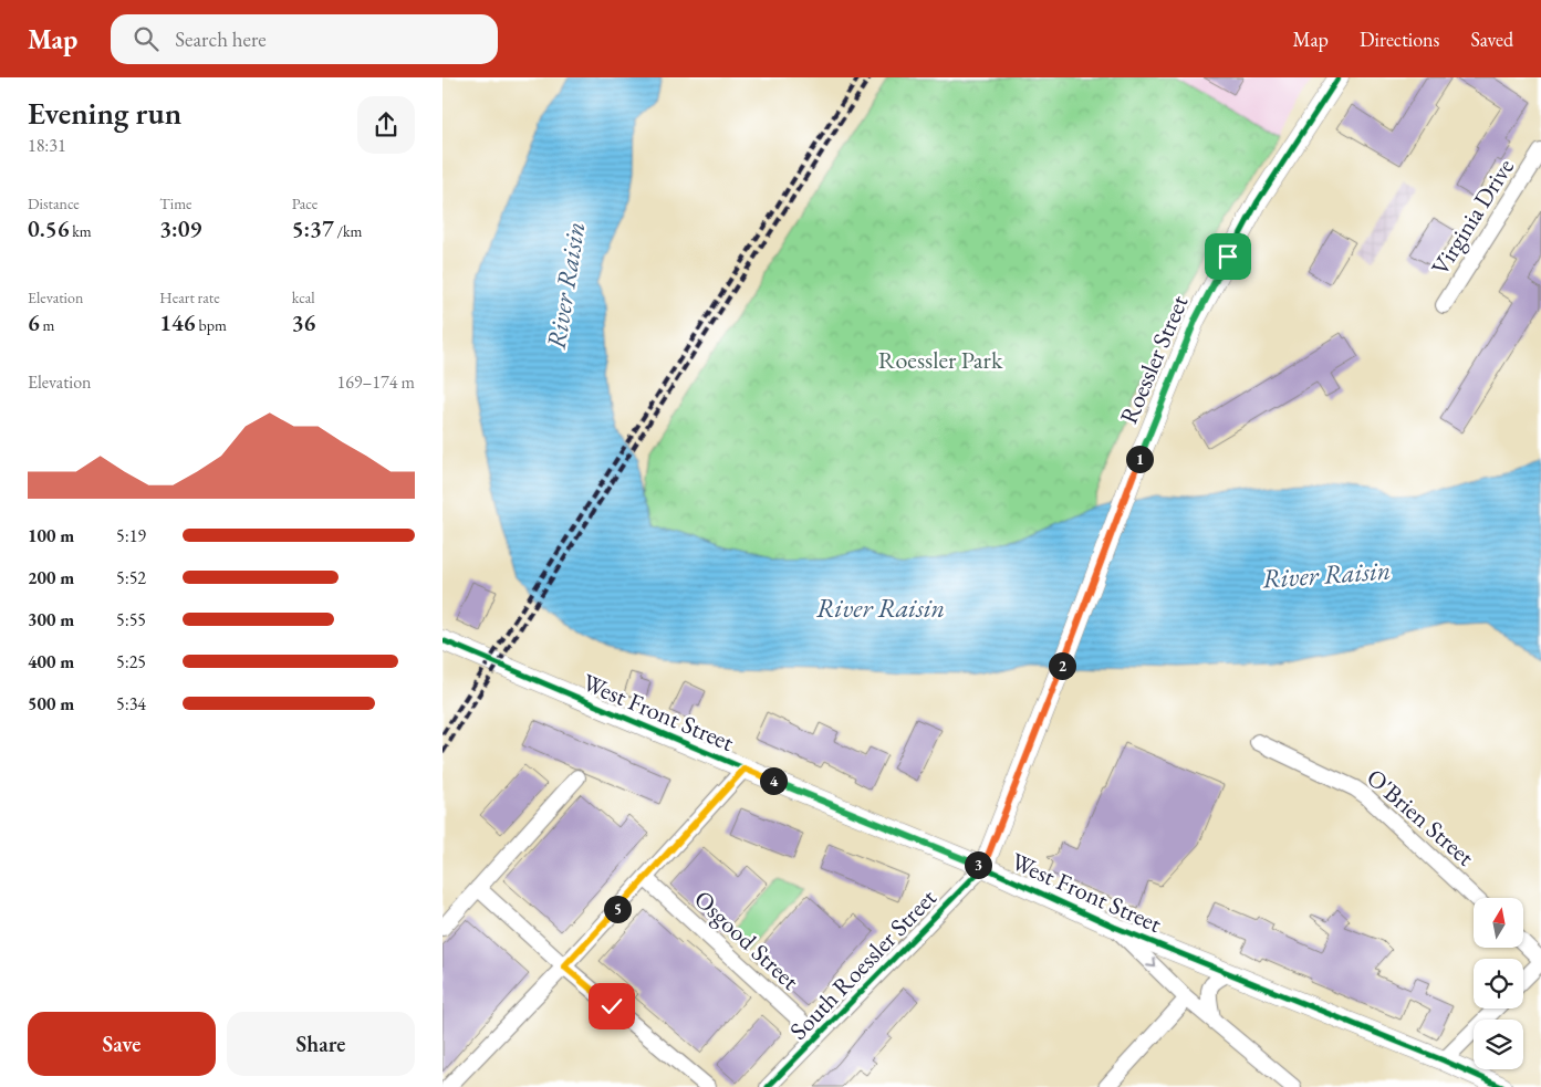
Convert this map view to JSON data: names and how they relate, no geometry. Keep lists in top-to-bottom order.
{
  "streets": {
    "street": [
      "Virginia Drive",
      "Roessler Street",
      "West Front Street",
      "O'Brien Street",
      "Osgood Street",
      "South Roessler Street"
    ]
  },
  "crossings": [
    ["Roessler Street", "West Front Street"],
    ["Roessler Street", "South Roessler Street"],
    ["West Front Street", "South Roessler Street"],
    ["Osgood Street", "South Roessler Street"]
  ],
  "water": ["River Raisin"],
  "parks": ["Roessler Park"],
  "north": "top",
  "page": {
    "header": "Map",
    "search": "Search here",
    "nav": ["Map", "Directions", "Saved"],
    "heading": ["Evening run", "18:31"],
    "stats": [
      ["Distance", "0.56 km"],
      ["Time", "3:09"],
      ["Pace", "5:37 /km"],
      ["Elevation", "6 m"],
      ["Heart rate", "146 bpm"],
      ["kcal", "36"]
    ],
    "chart": ["Elevation", "169–174 m"],
    "pins": [
      "1",
      "2",
      "4",
      "3",
      "5"
    ],
    "list": [
      {
        "name": "100 m",
        "note": "5:19"
      },
      {
        "name": "200 m",
        "note": "5:52"
      },
      {
        "name": "300 m",
        "note": "5:55"
      },
      {
        "name": "400 m",
        "note": "5:25"
      },
      {
        "name": "500 m",
        "note": "5:34"
      }
    ],
    "buttons": ["Save", "Share"]
  }
}
